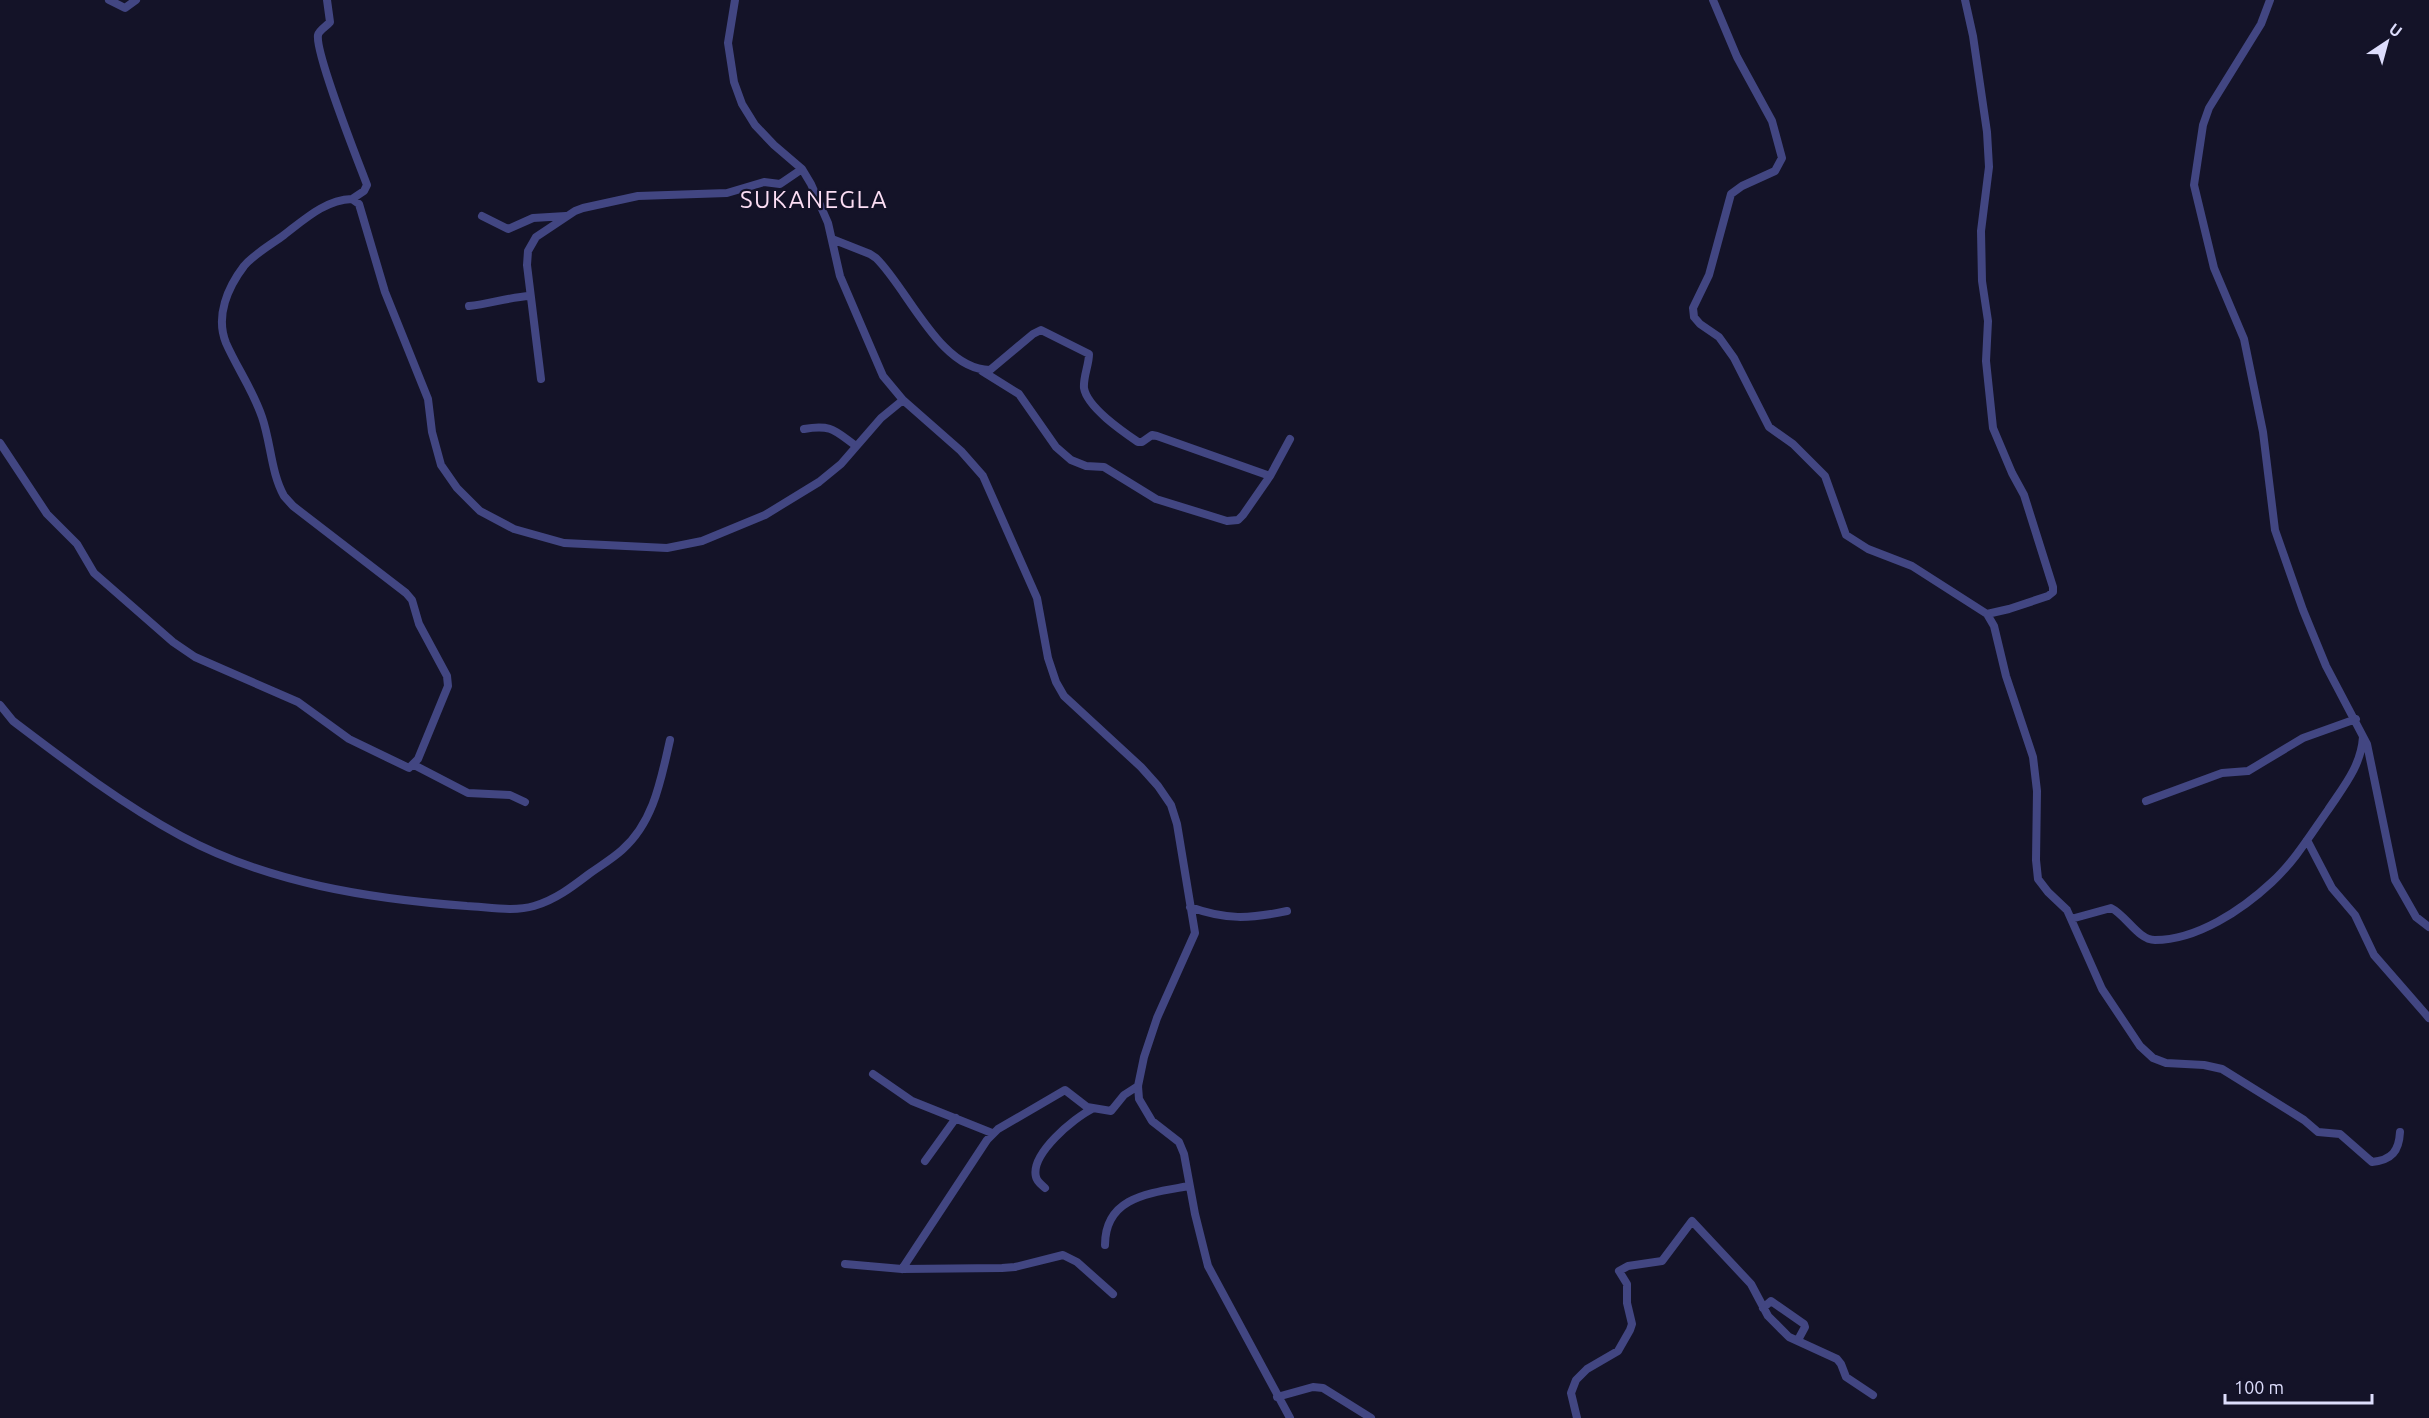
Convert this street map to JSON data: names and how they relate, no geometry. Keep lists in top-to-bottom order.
{
  "districts": ["SUKANEGLA"],
  "scale_bar": "100 m",
  "north": "top right"
}
